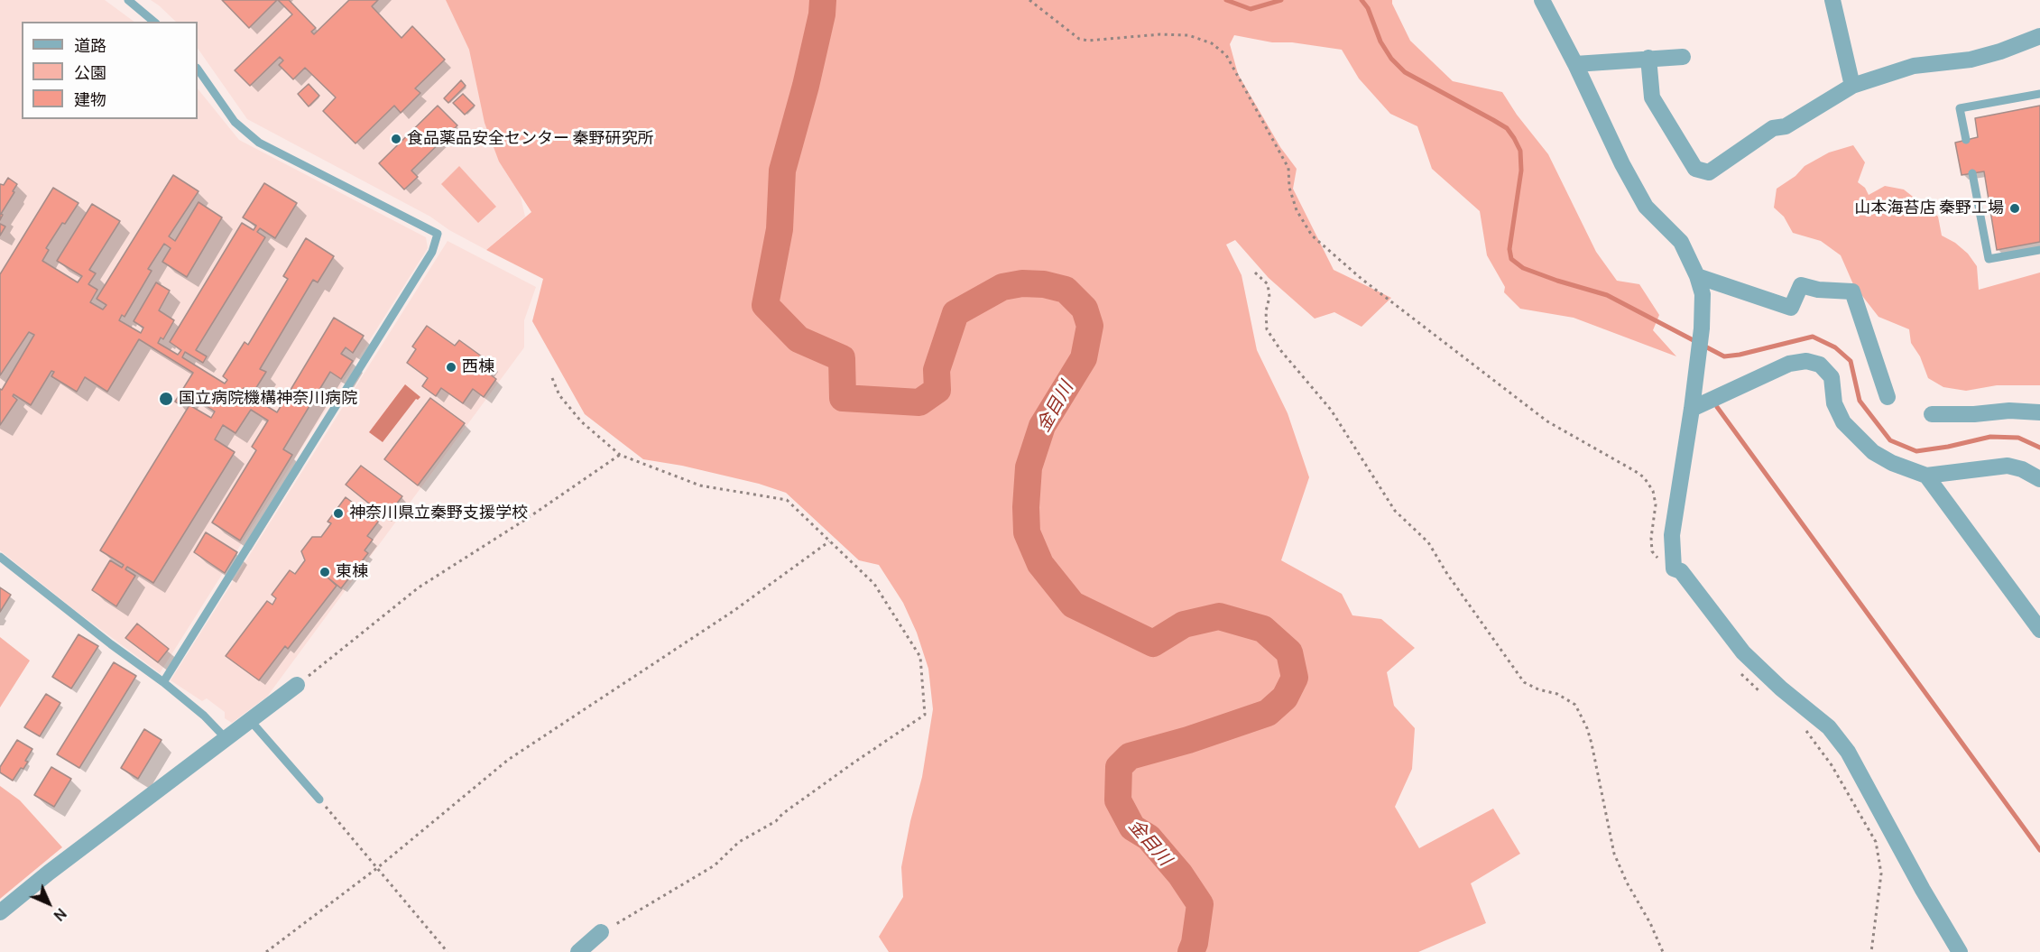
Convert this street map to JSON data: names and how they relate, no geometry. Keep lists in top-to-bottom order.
{
  "water": ["金目川"],
  "places": [
    "食品薬品安全センター 秦野研究所",
    "山本海苔店 秦野工場",
    "西棟",
    "国立病院機構神奈川病院",
    "神奈川県立秦野支援学校",
    "東棟"
  ],
  "legend": ["道路", "公園", "建物"],
  "north": "bottom right"
}
